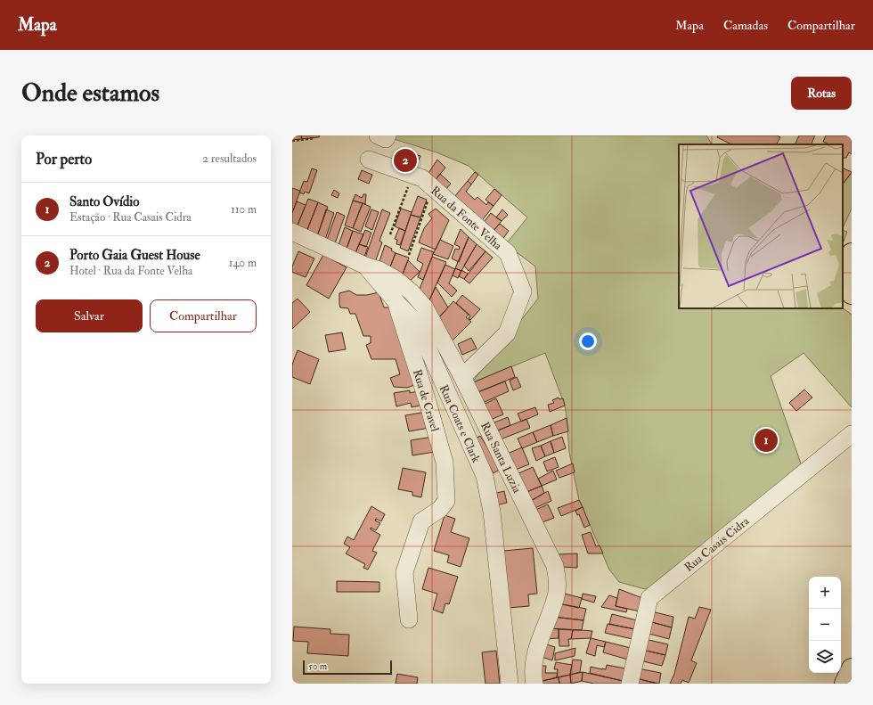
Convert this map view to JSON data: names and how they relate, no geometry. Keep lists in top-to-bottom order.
{
  "streets": {
    "street": [
      "Rua da Fonte Velha",
      "Rua de Cravel",
      "Rua Coats e Clark",
      "Rua Santa Luzia",
      "Rua Casais Cidra"
    ]
  },
  "crossings": [
    ["Rua da Fonte Velha", "Rua Santa Luzia"],
    ["Rua de Cravel", "Rua Coats e Clark"],
    ["Rua Coats e Clark", "Rua Santa Luzia"]
  ],
  "scale_bar": "50 m",
  "page": {
    "header": "Mapa",
    "nav": ["Mapa", "Camadas", "Compartilhar"],
    "buttons": [
      "Rotas",
      ["Salvar", "Compartilhar"]
    ],
    "title": "Onde estamos",
    "heading": ["Por perto", "2 resultados"],
    "pins": ["2", "1"],
    "list": [
      {
        "mark": "1",
        "name": "Santo Ovídio",
        "note": "Estação · Rua Casais Cidra",
        "value": "110 m"
      },
      {
        "mark": "2",
        "name": "Porto Gaia Guest House",
        "note": "Hotel · Rua da Fonte Velha",
        "value": "140 m"
      }
    ],
    "map_buttons": ["+", "−"],
    "scale": "50 m"
  }
}
